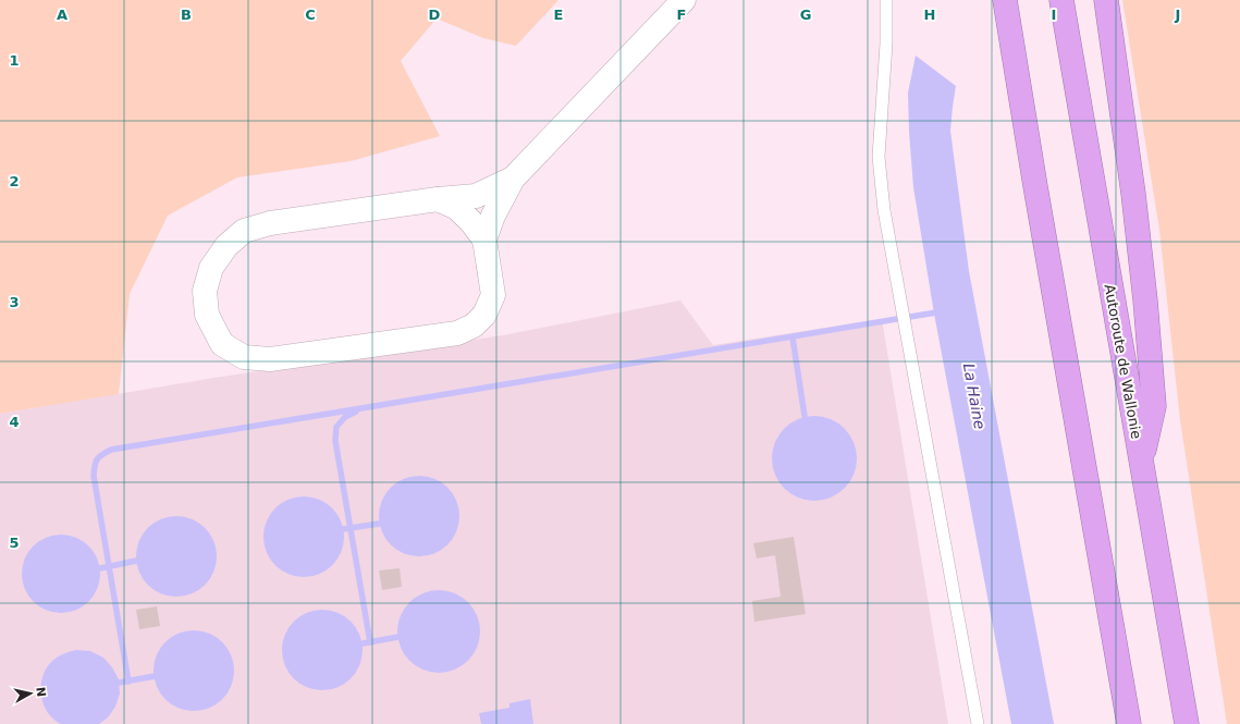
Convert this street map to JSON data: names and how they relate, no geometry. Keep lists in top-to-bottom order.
{
  "streets": {
    "highway": ["Autoroute de Wallonie"]
  },
  "water": ["La Haine"],
  "north": "right",
  "grid": {
    "columns": [
      "A",
      "B",
      "C",
      "D",
      "E",
      "F",
      "G",
      "H",
      "I",
      "J"
    ],
    "rows": [
      "1",
      "2",
      "3",
      "4",
      "5"
    ]
  }
}
